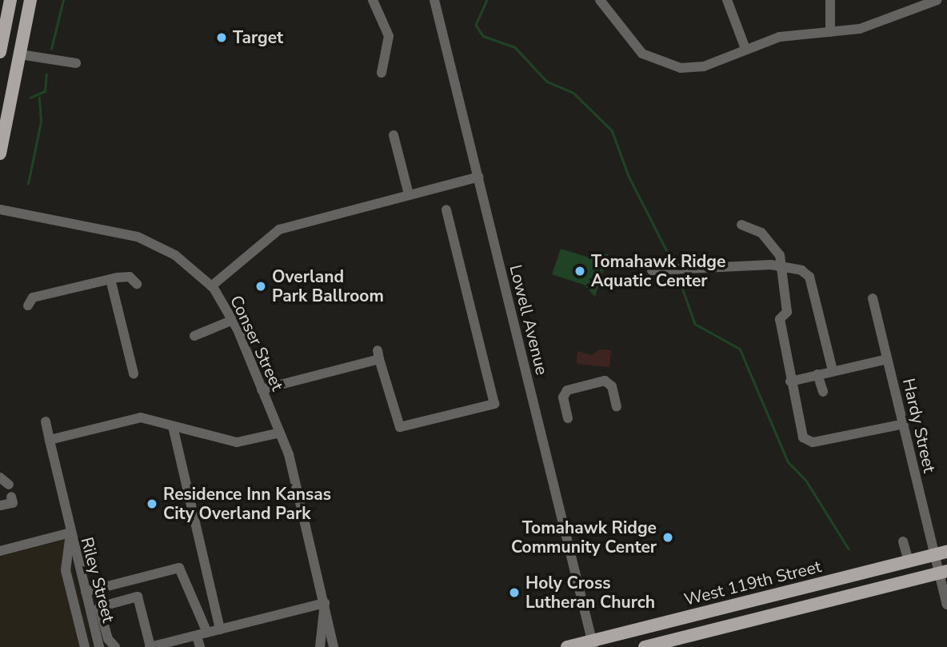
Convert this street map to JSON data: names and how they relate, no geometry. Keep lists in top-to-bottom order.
{
  "streets": {
    "main road": ["West 119th Street"],
    "street": [
      "Lowell Avenue",
      "Conser Street",
      "Hardy Street",
      "Riley Street"
    ]
  },
  "crossings": [
    ["Lowell Avenue", "West 119th Street"],
    ["Hardy Street", "West 119th Street"]
  ],
  "places": [
    "Target",
    "Tomahawk Ridge Aquatic Center",
    "Overland Park Ballroom",
    "Residence Inn Kansas City Overland Park",
    "Tomahawk Ridge Community Center",
    "Holy Cross Lutheran Church"
  ]
}
